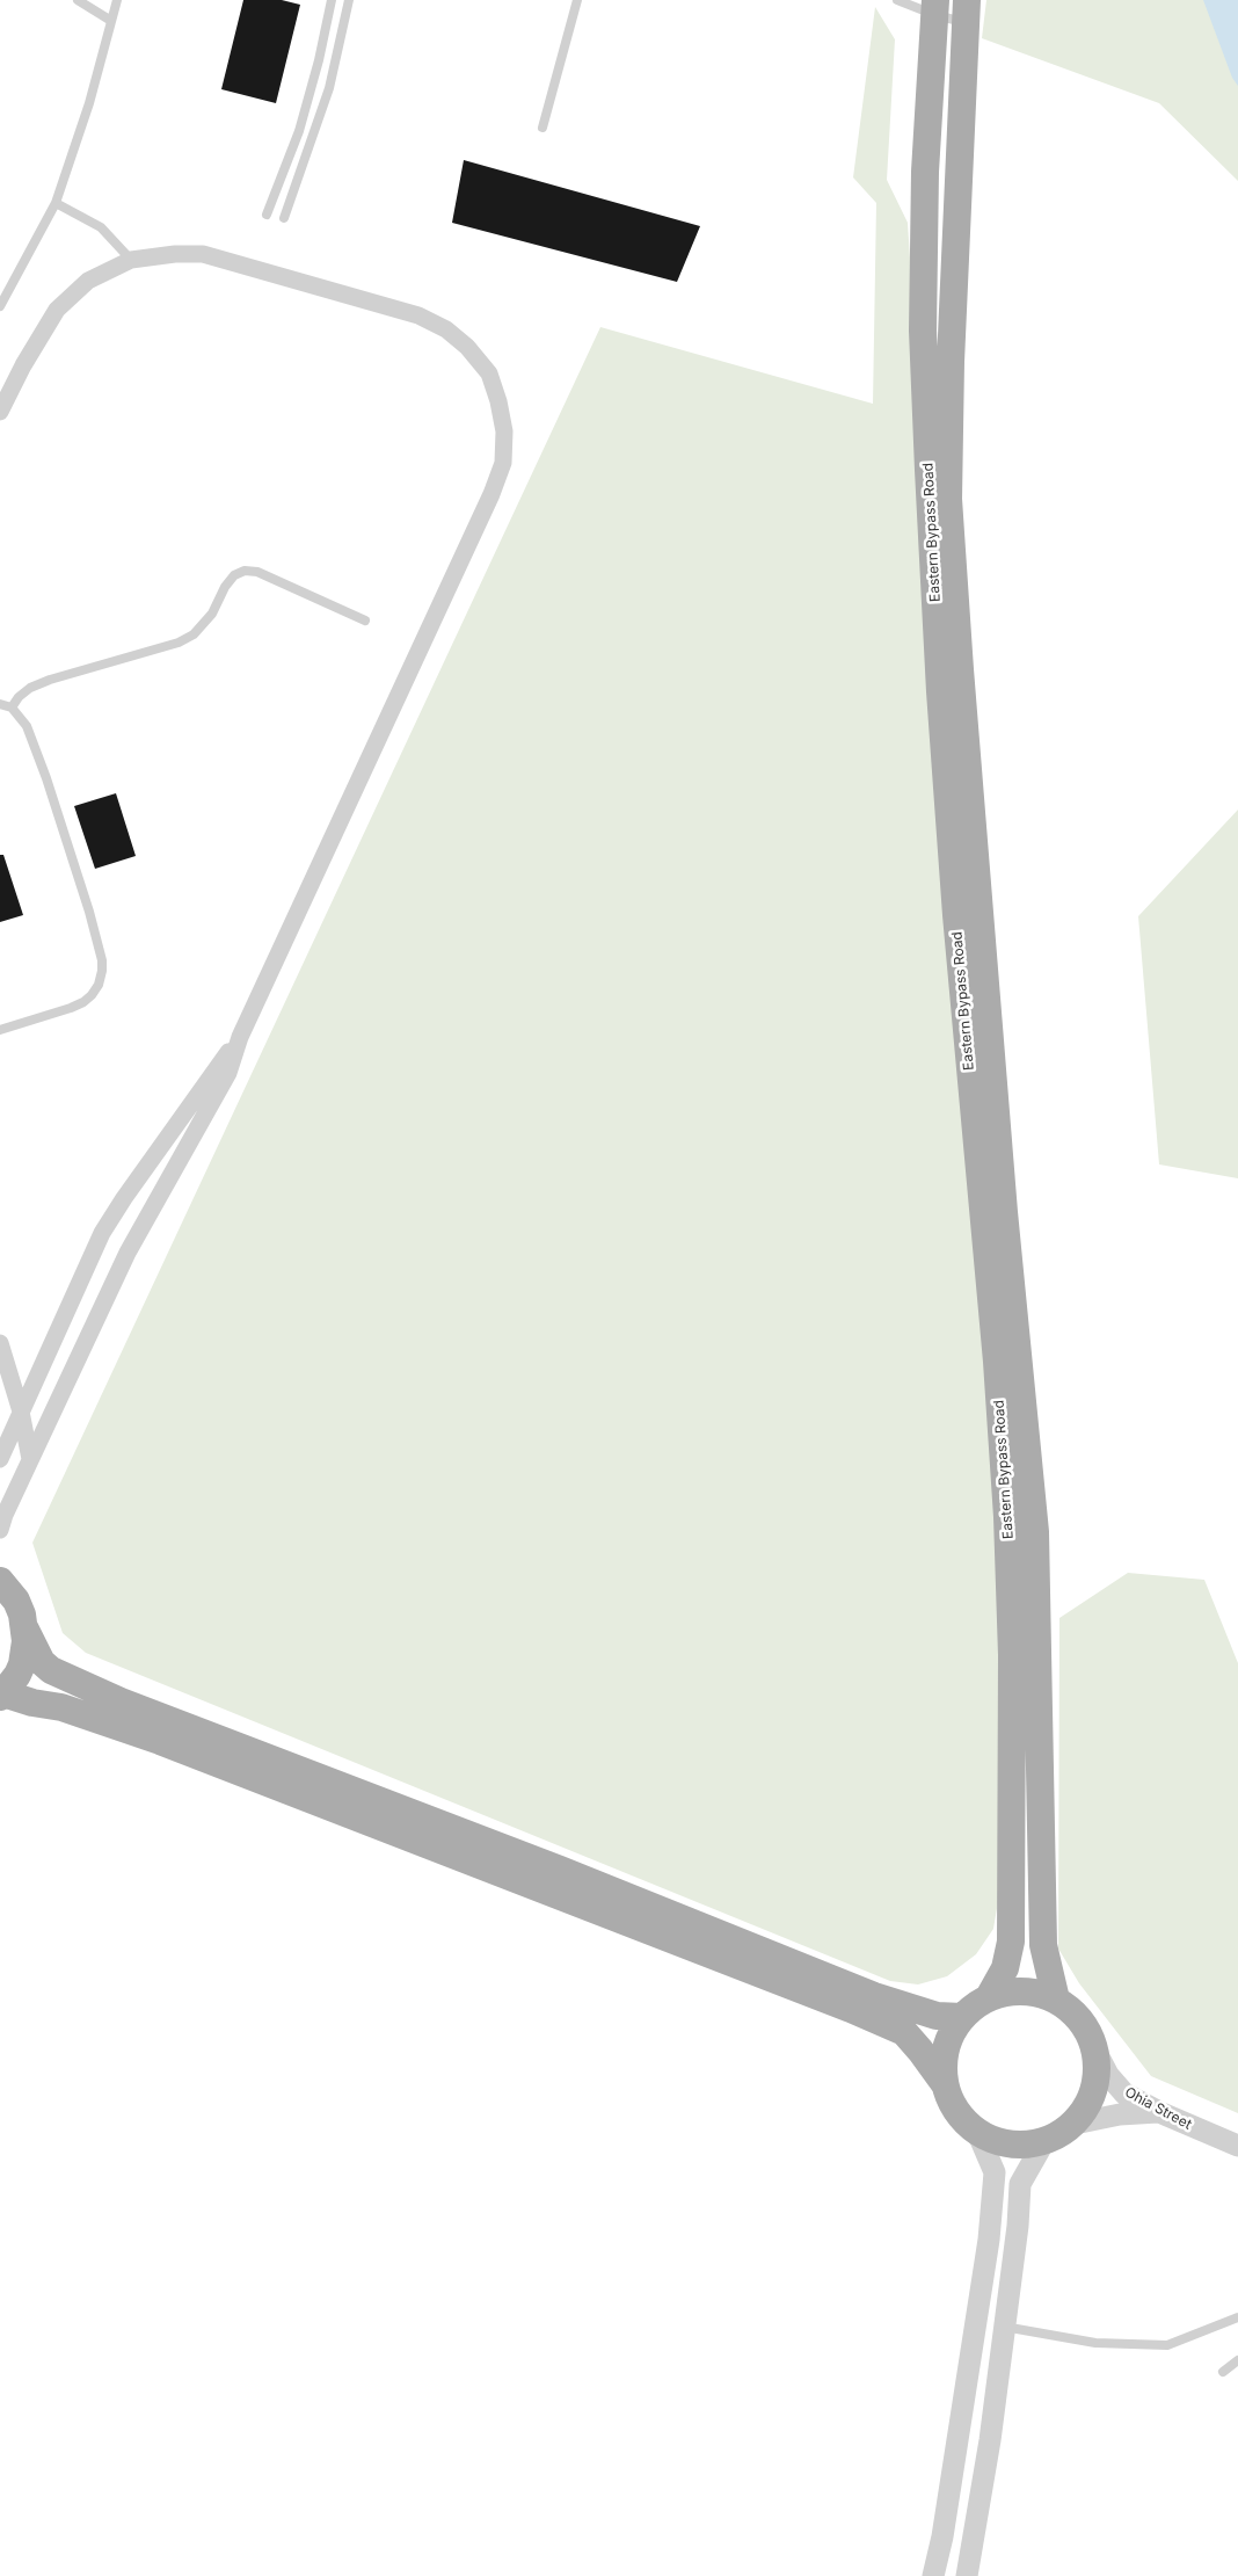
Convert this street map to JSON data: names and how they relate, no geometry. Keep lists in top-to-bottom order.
{
  "streets": {
    "main road": ["Eastern Bypass Road"],
    "street": ["Ohia Street"]
  },
  "crossings": [
    ["Eastern Bypass Road", "Ohia Street"]
  ]
}
